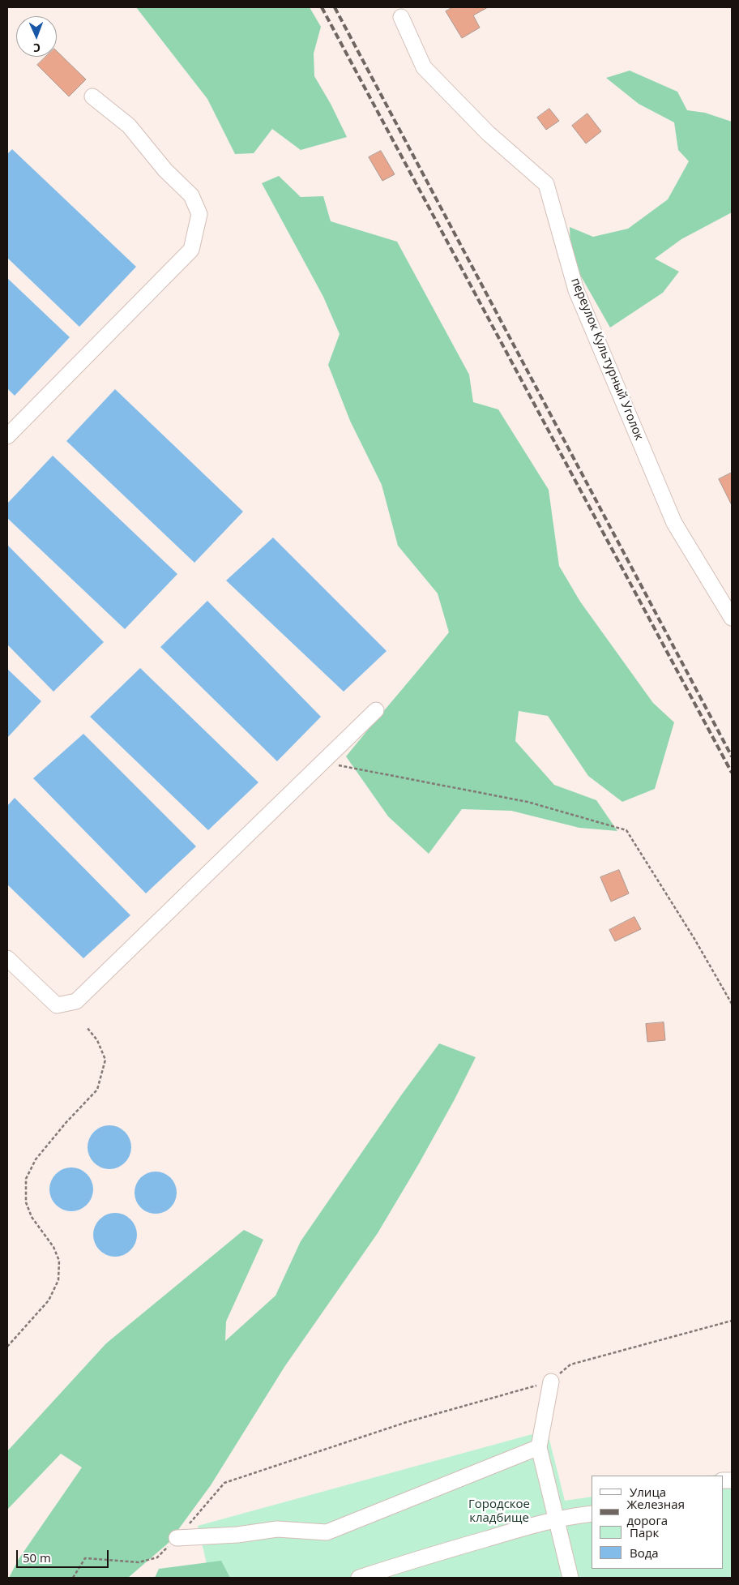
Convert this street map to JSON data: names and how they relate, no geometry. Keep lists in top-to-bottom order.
{
  "streets": {
    "street": ["переулок Культурный Уголок"]
  },
  "parks": ["Городское кладбище"],
  "legend": [
    "Улица",
    "Железная дорога",
    "Парк",
    "Вода"
  ],
  "scale_bar": "50 m",
  "north": "bottom"
}
